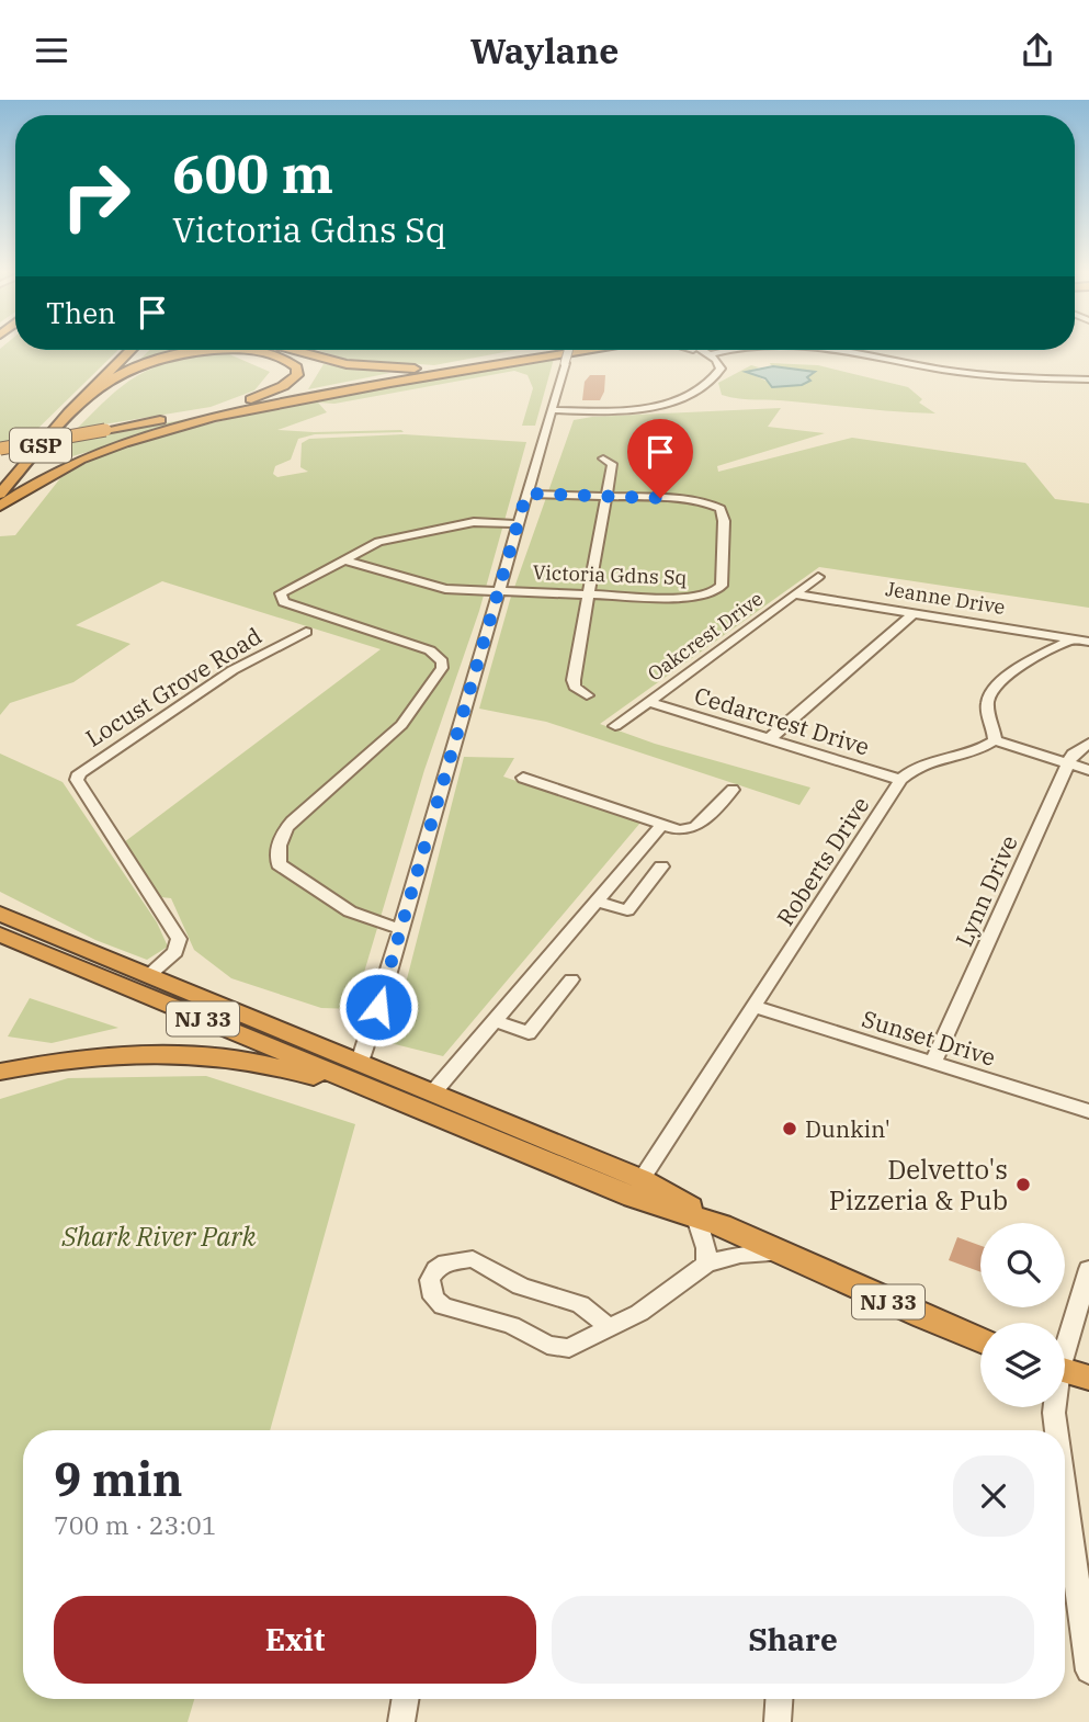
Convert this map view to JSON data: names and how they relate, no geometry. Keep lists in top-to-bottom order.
{
  "streets": {
    "highway": ["GSP", "NJ 33"],
    "street": [
      "Victoria Gdns Sq",
      "Jeanne Drive",
      "Oakcrest Drive",
      "Locust Grove Road",
      "Cedarcrest Drive",
      "Roberts Drive",
      "Lynn Drive",
      "Sunset Drive"
    ]
  },
  "crossings": [
    ["Jeanne Drive", "Oakcrest Drive"],
    ["Oakcrest Drive", "Cedarcrest Drive"],
    ["Locust Grove Road", "NJ 33"],
    ["Cedarcrest Drive", "Roberts Drive"],
    ["Roberts Drive", "NJ 33"],
    ["Roberts Drive", "Sunset Drive"],
    ["Lynn Drive", "Sunset Drive"]
  ],
  "parks": ["Shark River Park"],
  "places": ["Dunkin'", "Delvetto's Pizzeria & Pub"],
  "page": {
    "header": "Waylane",
    "turn": ["600 m", "Victoria Gdns Sq"],
    "then": "Then",
    "heading": ["9 min", "700 m · 23:01"],
    "buttons": ["Exit", "Share"]
  }
}
